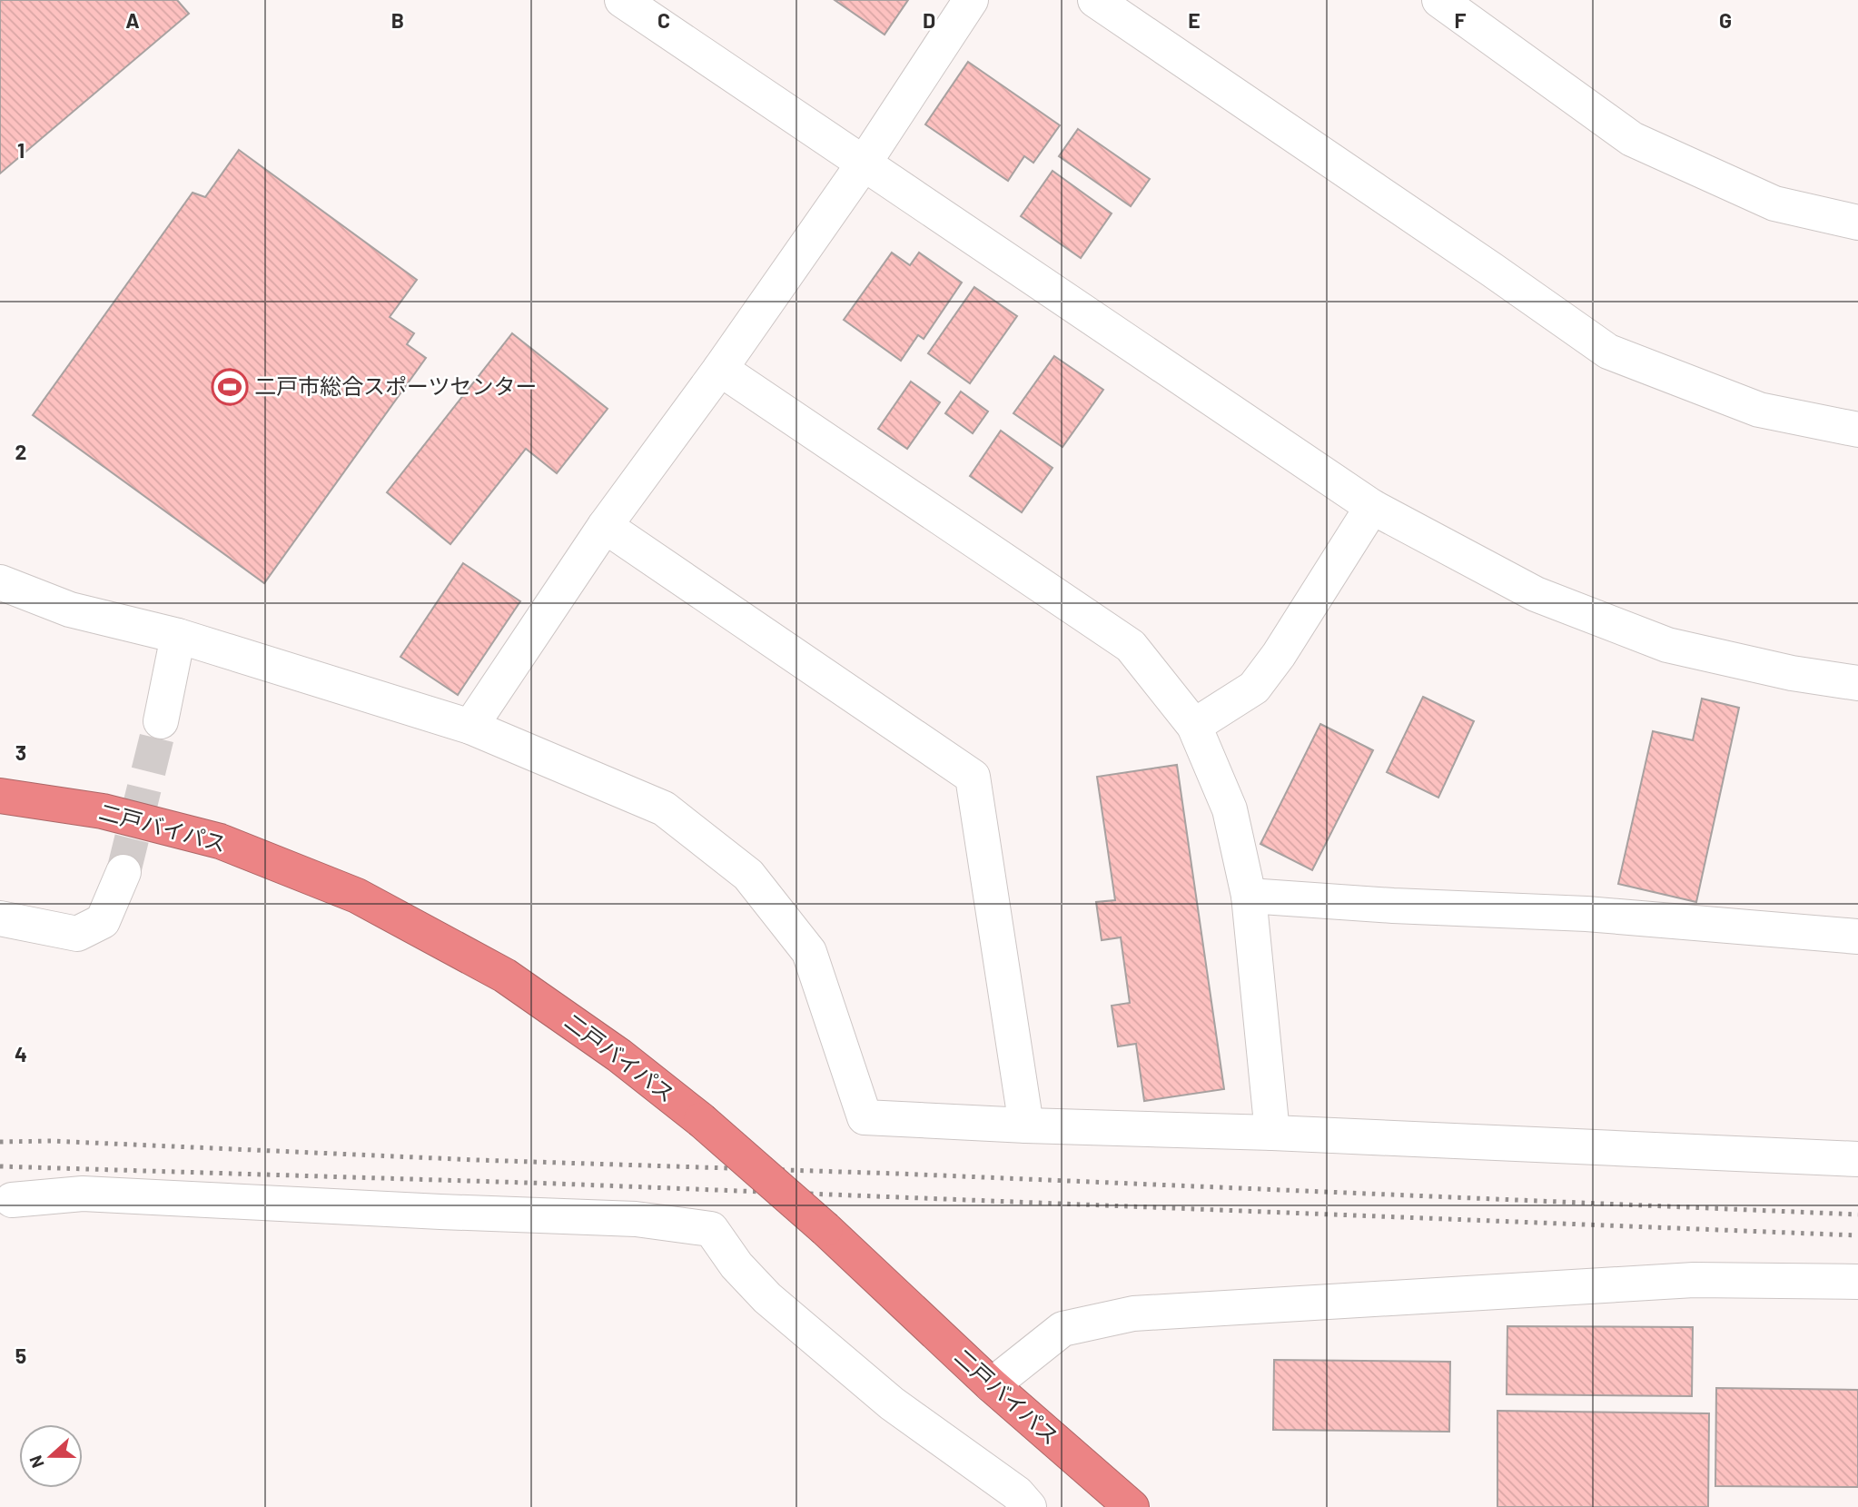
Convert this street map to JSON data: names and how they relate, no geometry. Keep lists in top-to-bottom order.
{
  "streets": {
    "highway": ["二戸バイパス"]
  },
  "places": {
    "sports": ["二戸市総合スポーツセンター"]
  },
  "north": "left",
  "grid": {
    "columns": [
      "A",
      "B",
      "C",
      "D",
      "E",
      "F",
      "G"
    ],
    "rows": [
      "1",
      "2",
      "3",
      "4",
      "5"
    ]
  }
}
